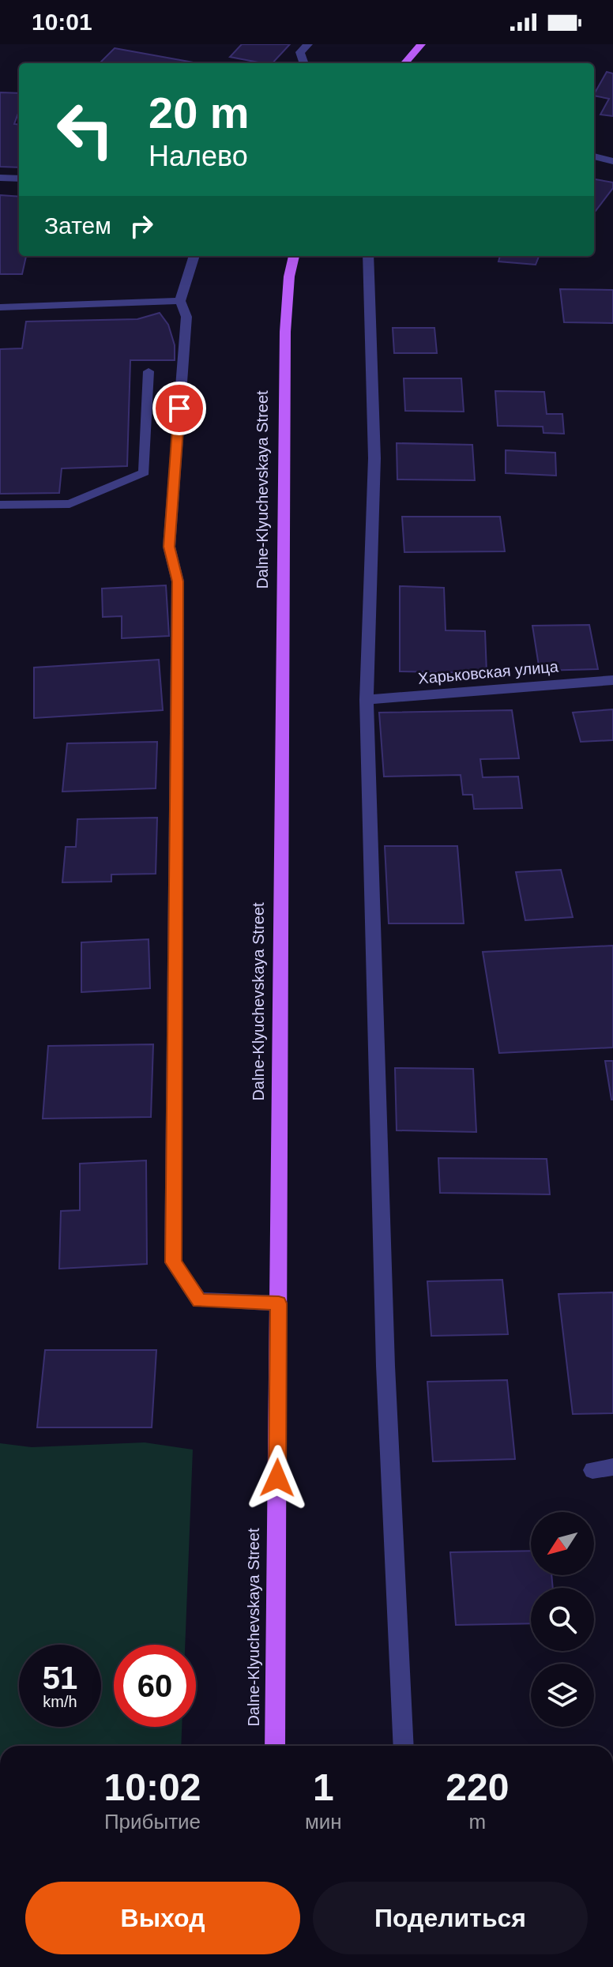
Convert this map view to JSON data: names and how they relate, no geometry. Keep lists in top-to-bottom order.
{
  "streets": {
    "main road": ["Dalne-Klyuchevskaya Street"],
    "street": ["Харьковская улица"]
  },
  "north": "bottom left",
  "page": {
    "status": "10:01",
    "turn": ["20 m", "Налево"],
    "then": "Затем",
    "speed": "51 km/h",
    "limit": "60",
    "eta": [
      "10:02",
      "Прибытие",
      "1",
      "мин",
      "220",
      "m"
    ],
    "buttons": ["Выход", "Поделиться"]
  }
}
